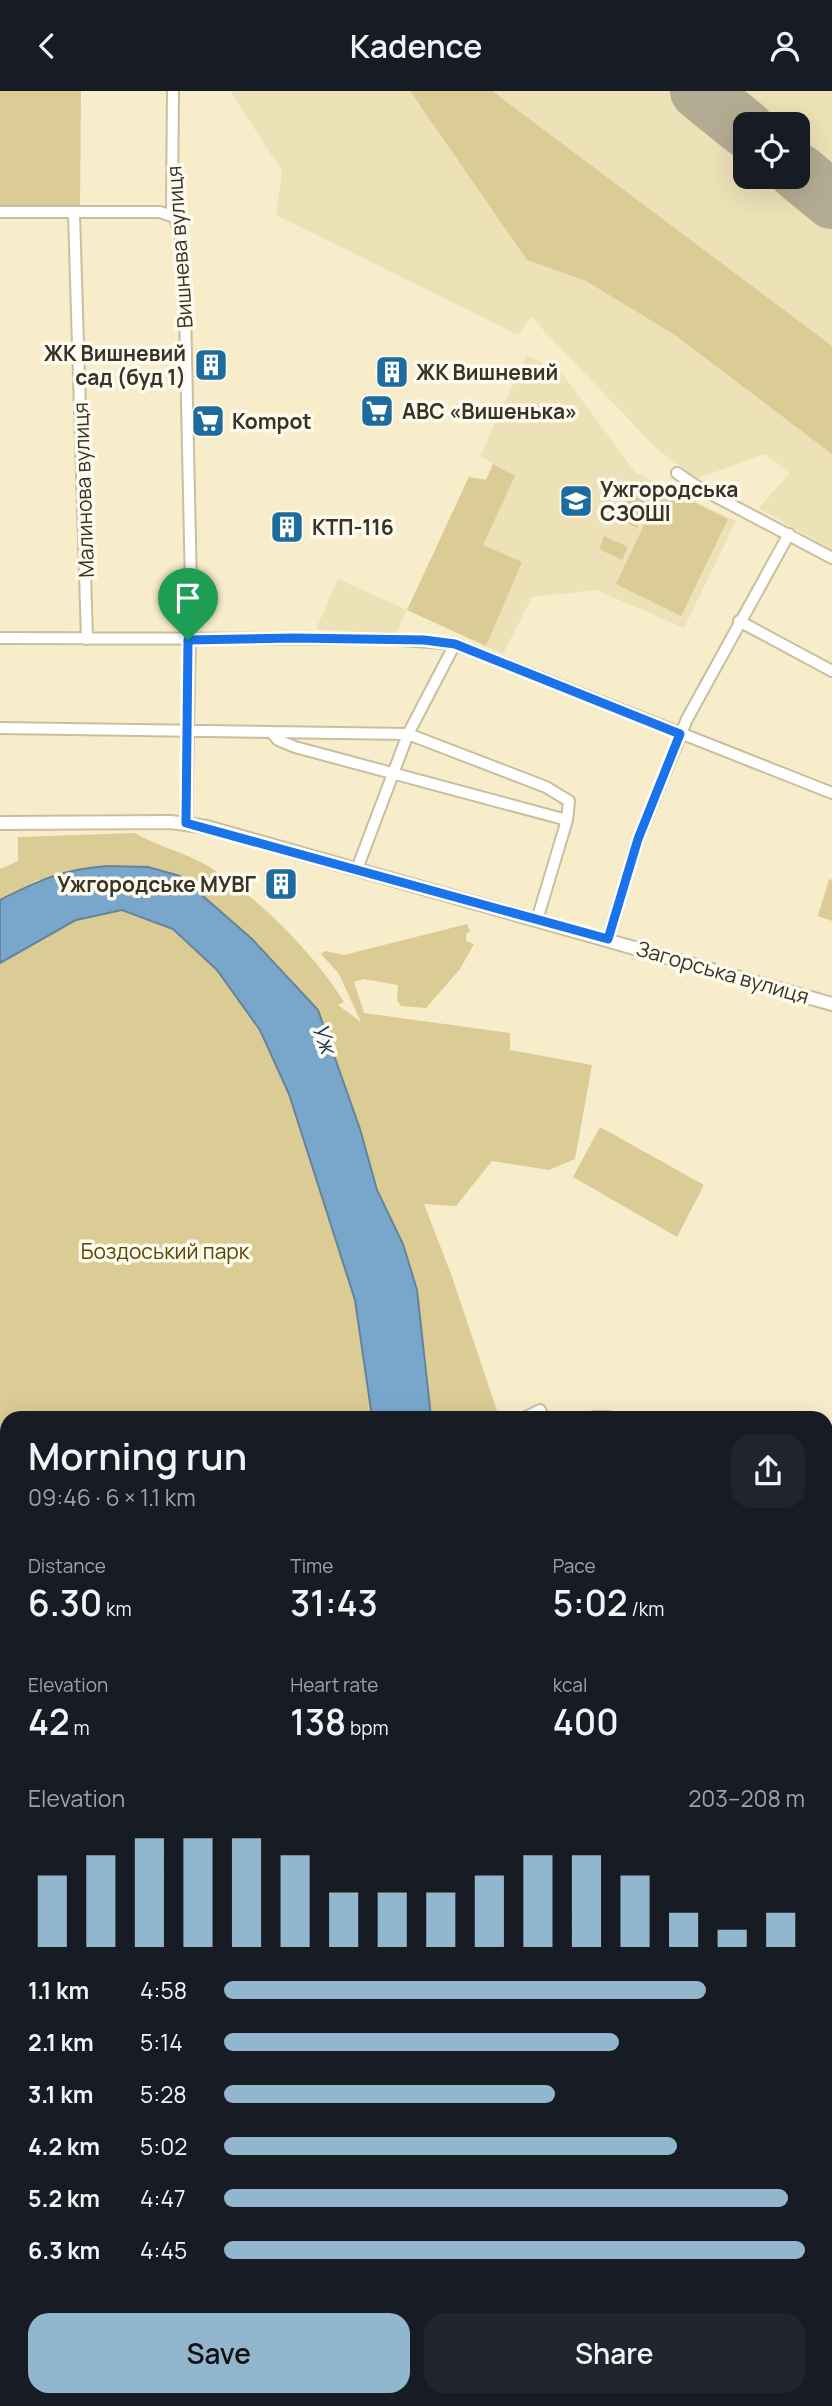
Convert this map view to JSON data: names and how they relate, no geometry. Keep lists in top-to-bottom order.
{
  "streets": {
    "street": ["Вишнева вулиця", "Малинова вулиця", "Загорська вулиця"]
  },
  "crossings": [
    ["Вишнева вулиця", "Загорська вулиця"]
  ],
  "water": ["Уж"],
  "parks": ["Боздоський парк"],
  "places": {
    "building": [
      "ЖК Вишневий сад (буд 1)",
      "ЖК Вишневий",
      "КТП-116",
      "Ужгородське МУВГ"
    ],
    "supermarket": ["ABC «Вишенька»", "Kompot"],
    "school or university": ["Ужгородська СЗОШІ"]
  },
  "page": {
    "header": "Kadence",
    "heading": ["Morning run", "09:46 · 6 × 1.1 km"],
    "stats": [
      ["Distance", "6.30 km"],
      ["Time", "31:43"],
      ["Pace", "5:02 /km"],
      ["Elevation", "42 m"],
      ["Heart rate", "138 bpm"],
      ["kcal", "400"]
    ],
    "chart": ["Elevation", "203–208 m"],
    "list": [
      {
        "name": "1.1 km",
        "note": "4:58"
      },
      {
        "name": "2.1 km",
        "note": "5:14"
      },
      {
        "name": "3.1 km",
        "note": "5:28"
      },
      {
        "name": "4.2 km",
        "note": "5:02"
      },
      {
        "name": "5.2 km",
        "note": "4:47"
      },
      {
        "name": "6.3 km",
        "note": "4:45"
      }
    ],
    "buttons": ["Save", "Share"]
  }
}
